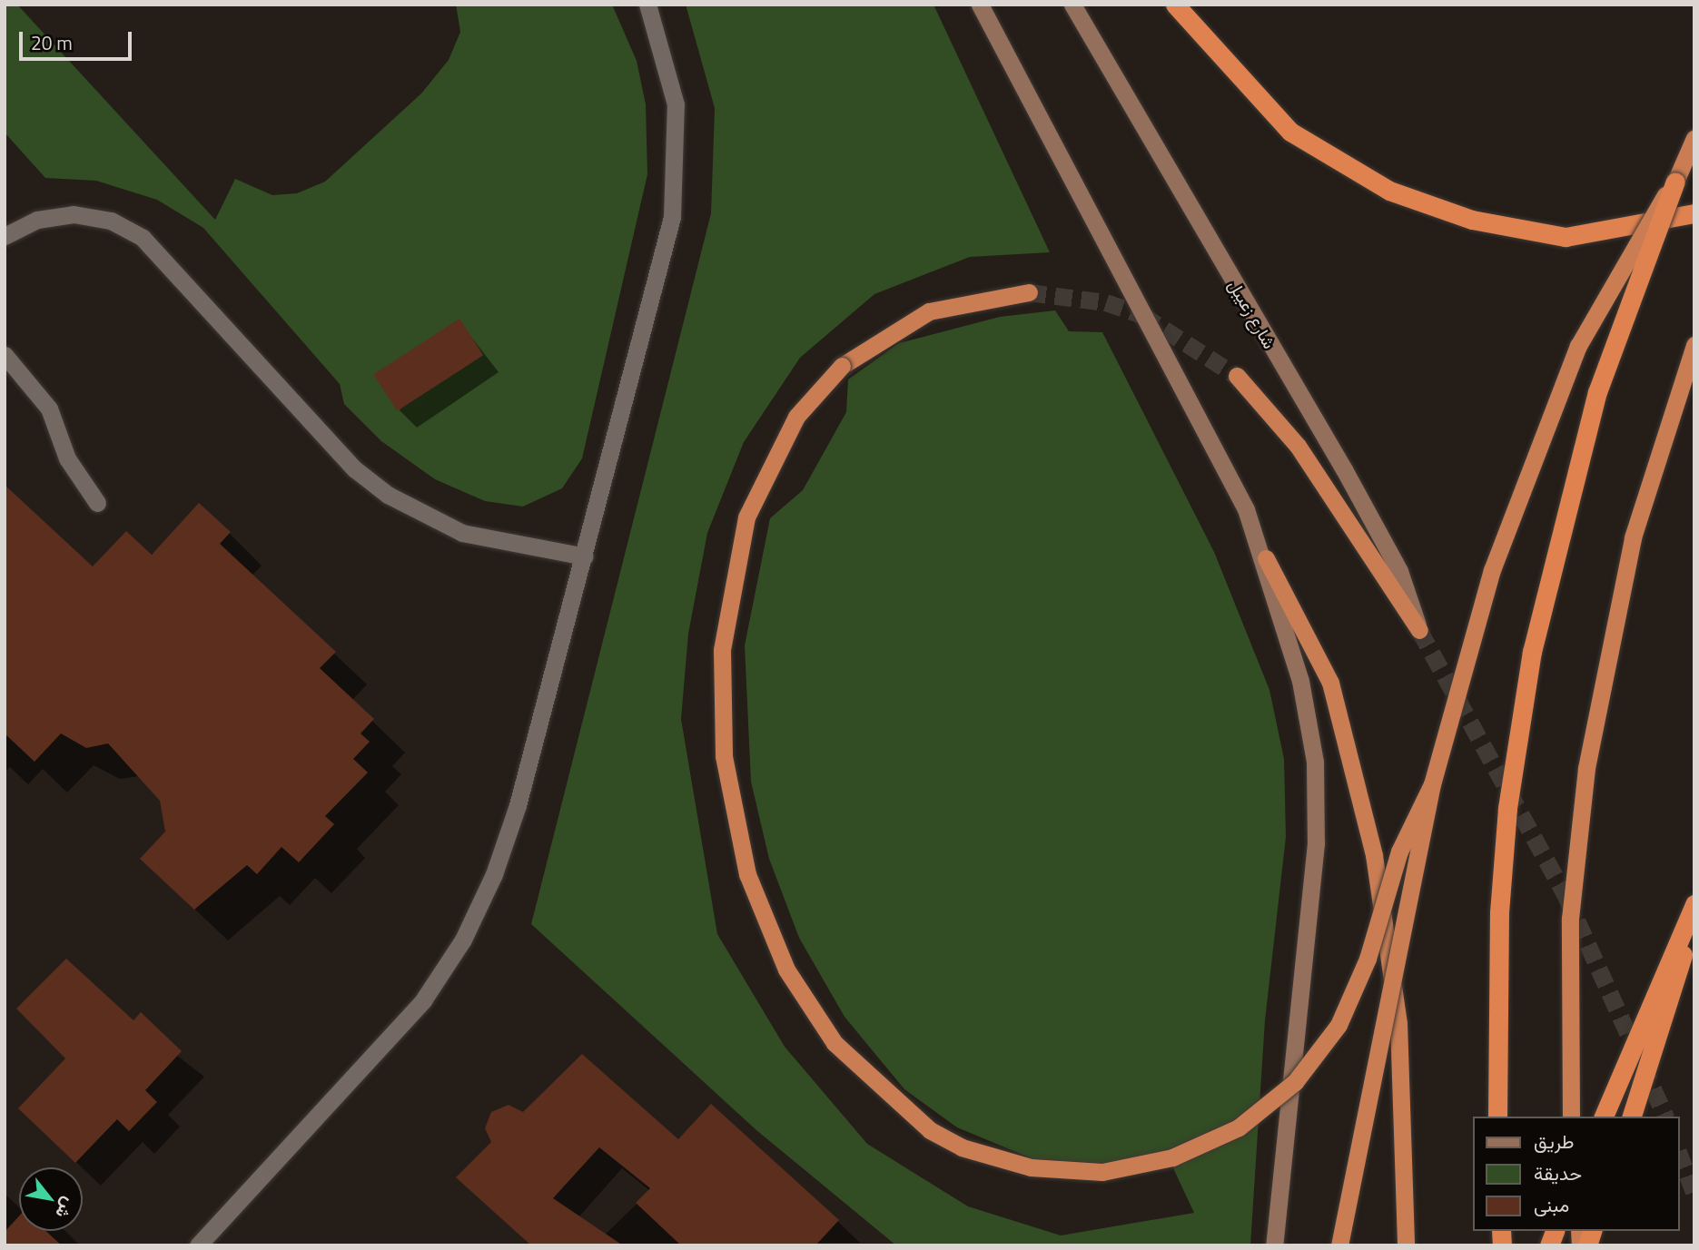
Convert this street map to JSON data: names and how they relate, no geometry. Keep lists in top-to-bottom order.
{
  "streets": {
    "main road": ["شارع زعيبل"]
  },
  "legend": ["طريق", "حديقة", "مبنى"],
  "scale_bar": "20 m",
  "north": "bottom right"
}
